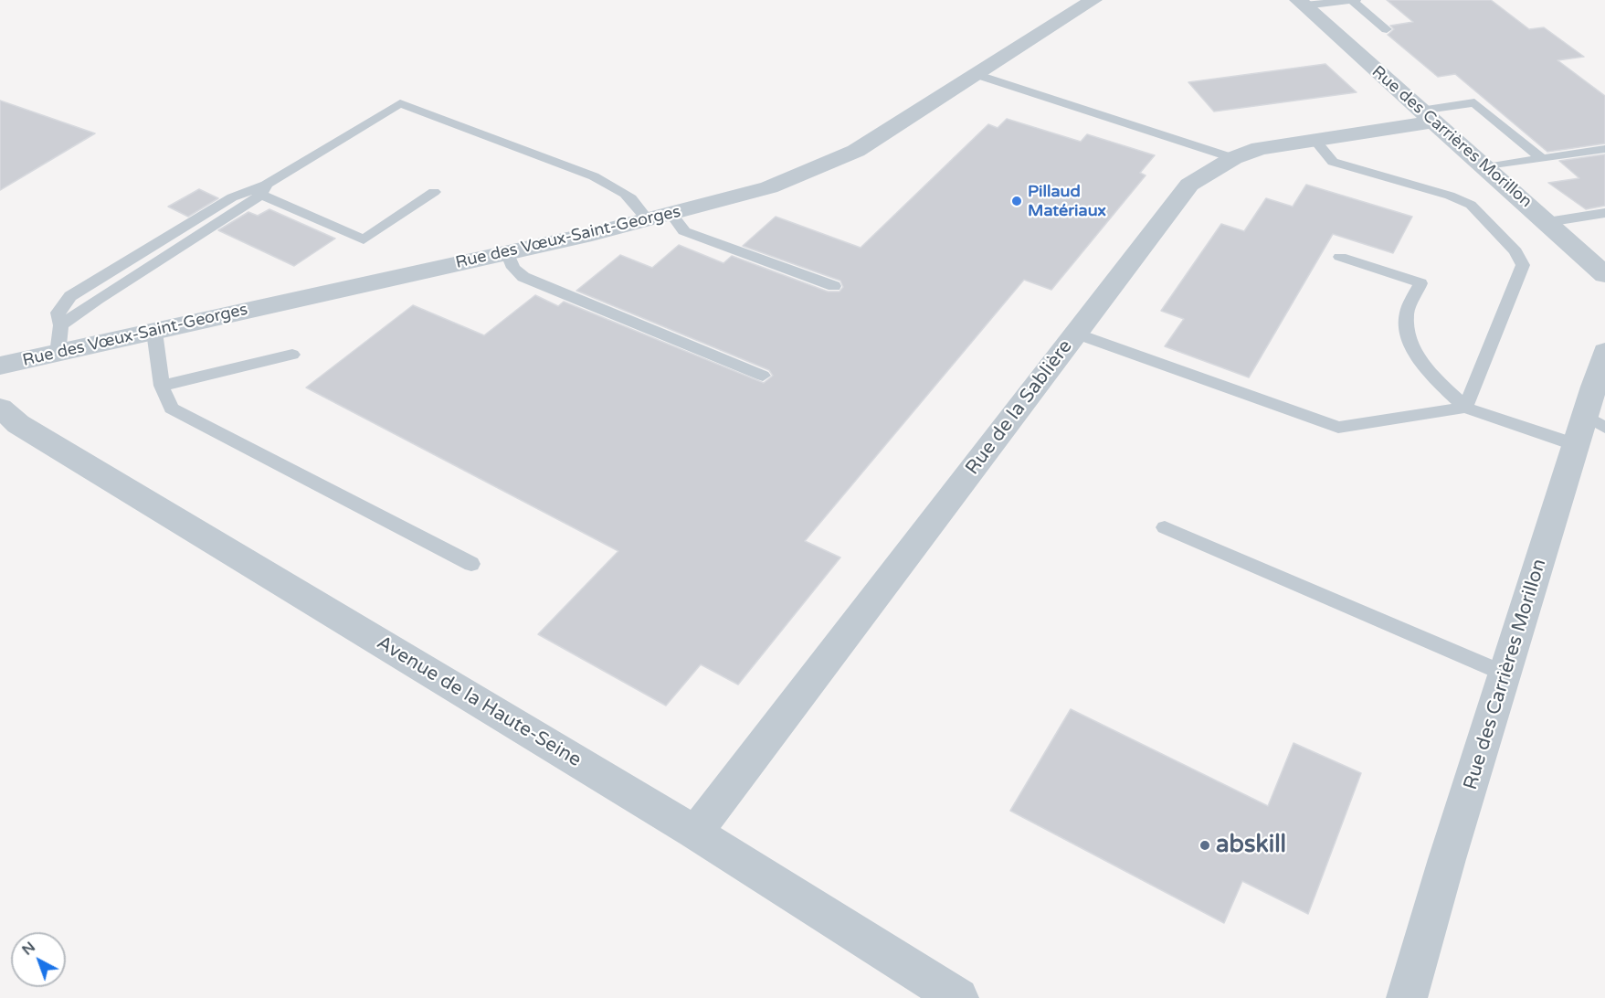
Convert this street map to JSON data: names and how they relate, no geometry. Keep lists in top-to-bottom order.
{
  "streets": {
    "street": [
      "Rue des Carrières Morillon",
      "Rue des Vœux-Saint-Georges",
      "Rue de la Sablière",
      "Avenue de la Haute-Seine"
    ]
  },
  "crossings": [
    ["Rue des Carrières Morillon", "Rue de la Sablière"],
    ["Rue de la Sablière", "Avenue de la Haute-Seine"]
  ],
  "places": ["Pillaud Matériaux", "abskill"],
  "north": "top left"
}
